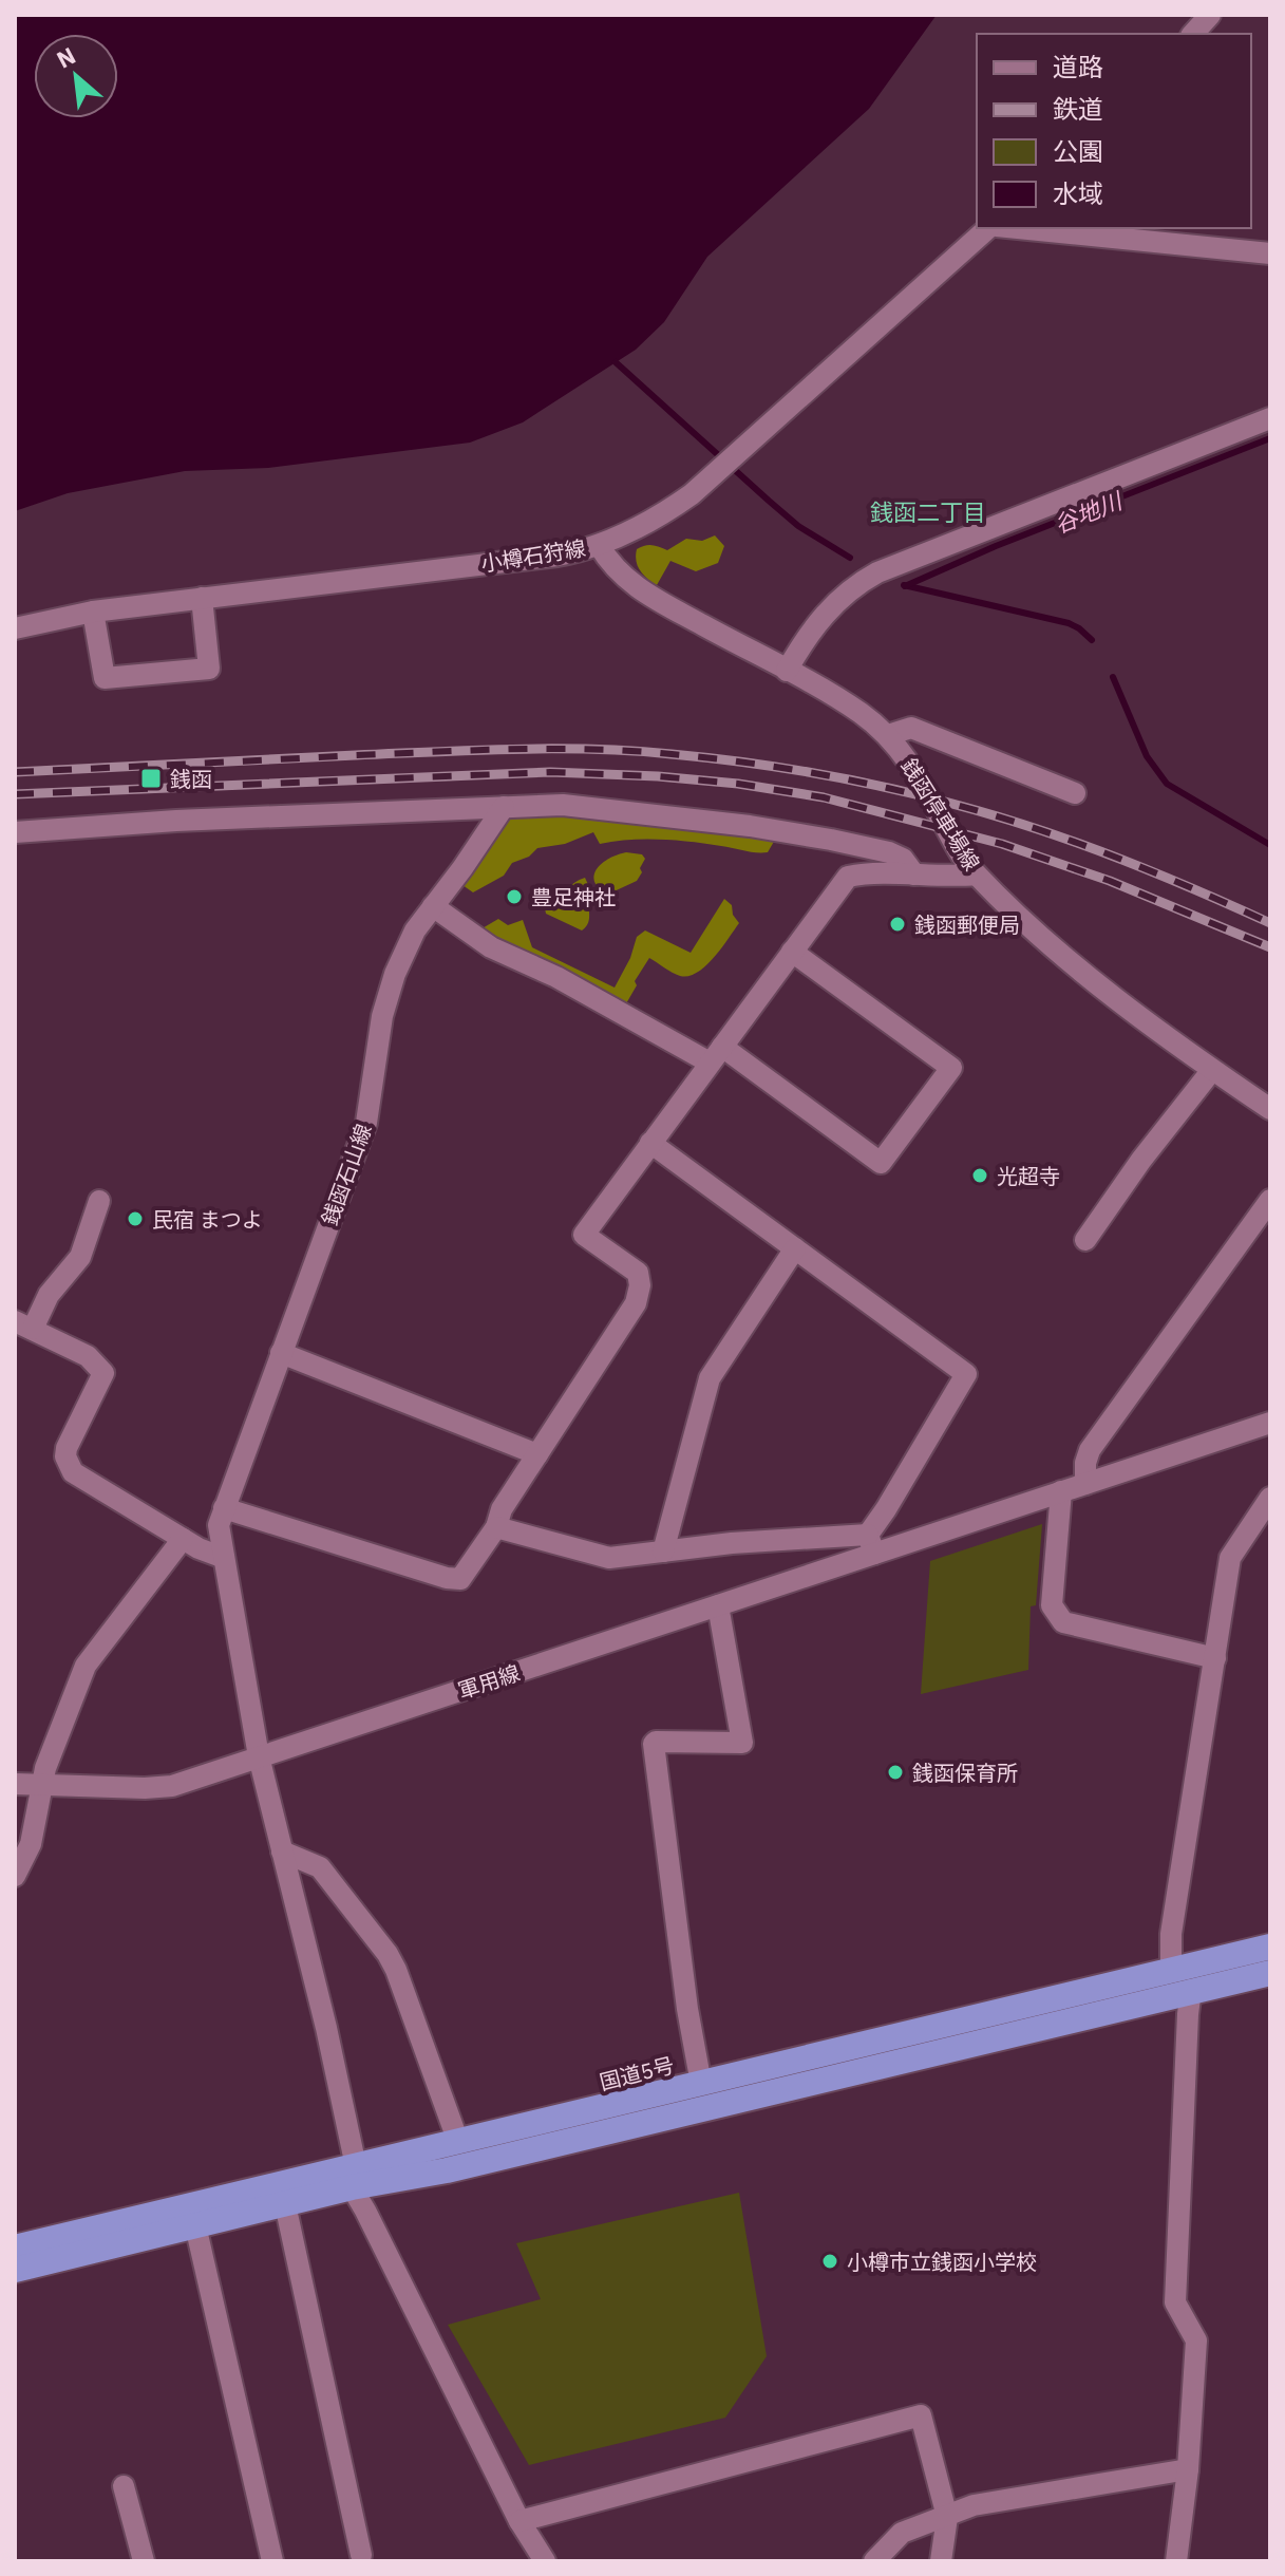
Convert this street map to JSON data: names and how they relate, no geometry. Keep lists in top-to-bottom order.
{
  "streets": {
    "highway": ["国道5号"],
    "street": [
      "小樽石狩線",
      "銭函停車場線",
      "銭函石山線",
      "軍用線"
    ]
  },
  "crossings": [
    ["小樽石狩線", "銭函停車場線"],
    ["銭函石山線", "軍用線"],
    ["銭函石山線", "国道5号"]
  ],
  "districts": ["銭函二丁目"],
  "water": ["谷地川"],
  "places": {
    "transit": ["銭函"],
    "other": [
      "豊足神社",
      "銭函郵便局",
      "光超寺",
      "民宿 まつよ",
      "銭函保育所",
      "小樽市立銭函小学校"
    ]
  },
  "legend": [
    "道路",
    "鉄道",
    "公園",
    "水域"
  ],
  "north": "top left"
}
